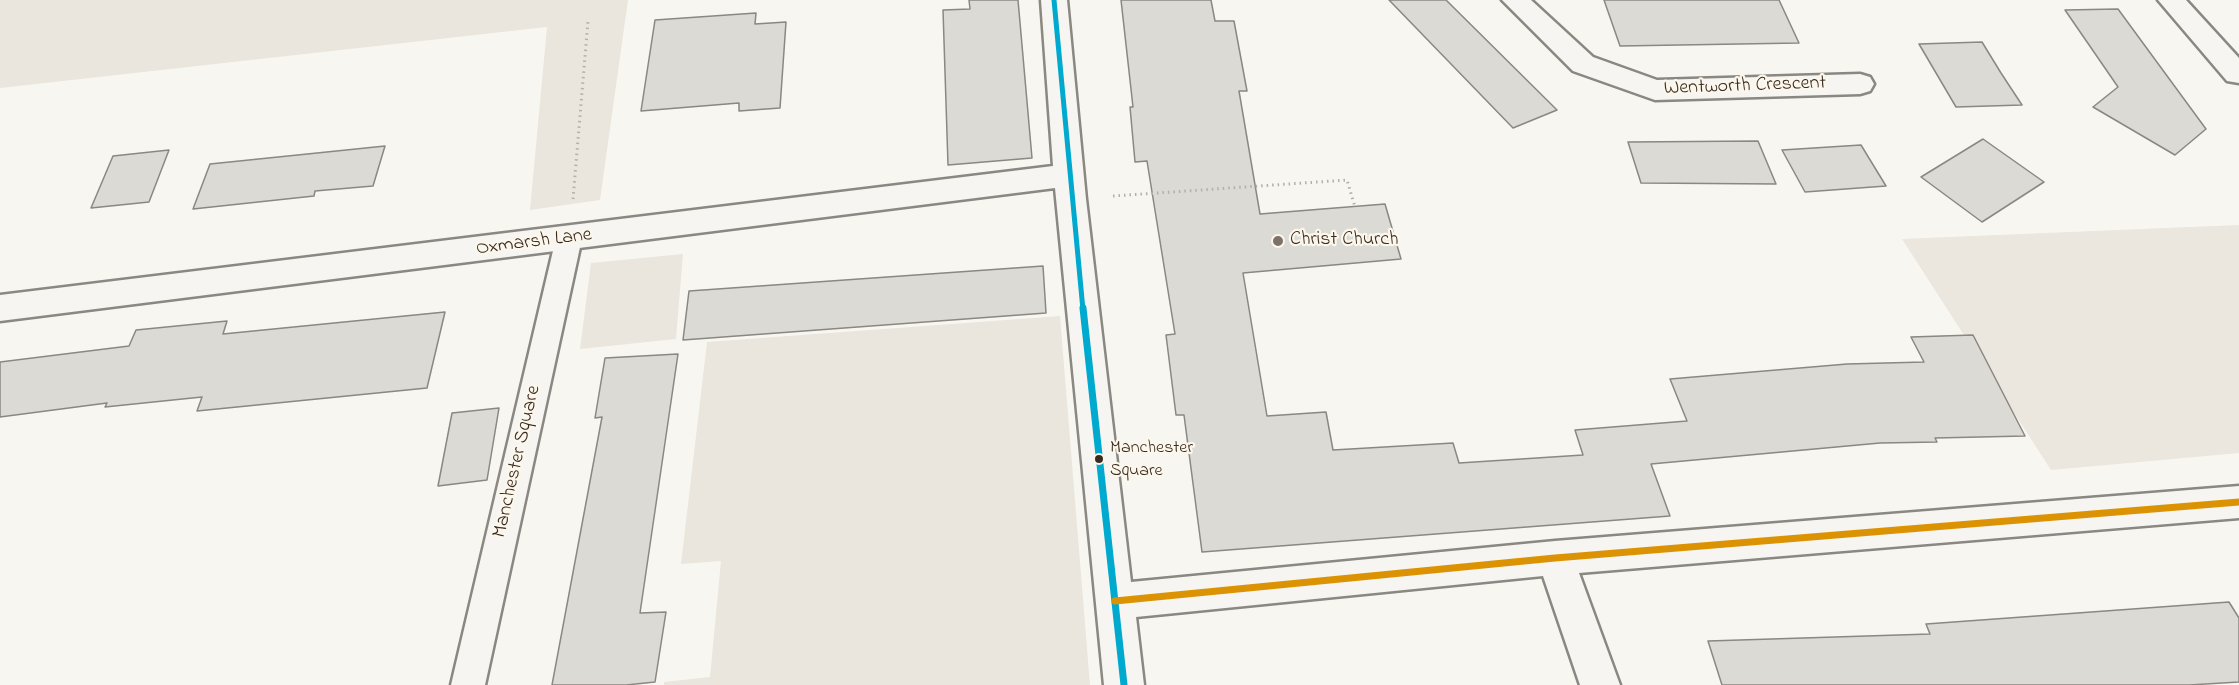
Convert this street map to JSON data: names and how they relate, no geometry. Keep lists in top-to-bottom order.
{
  "streets": {
    "street": ["Wentworth Crescent", "Oxmarsh Lane"],
    "lane": ["Manchester Square"]
  },
  "crossings": [
    ["Oxmarsh Lane", "Manchester Square"]
  ],
  "places": ["Christ Church", "Manchester Square"]
}
